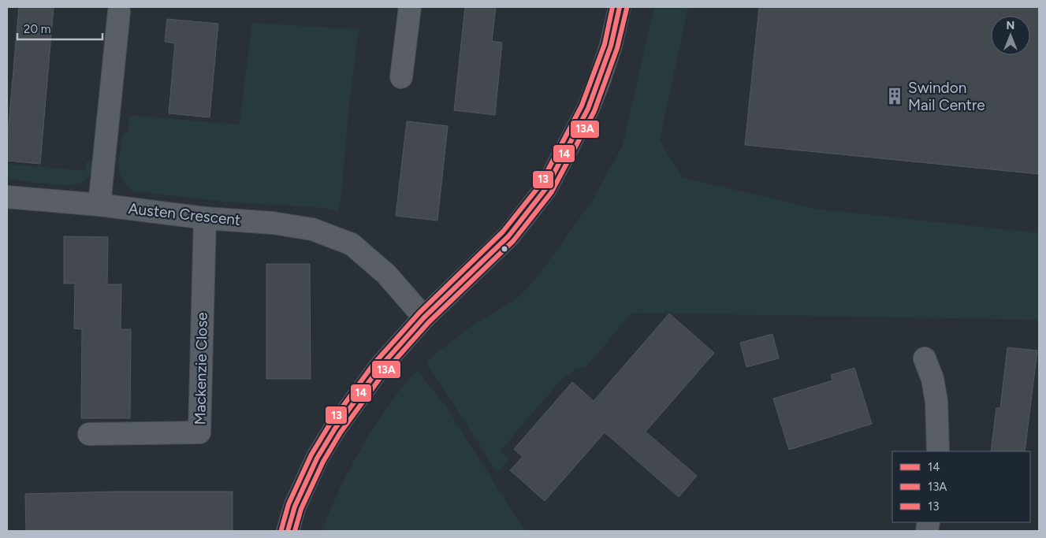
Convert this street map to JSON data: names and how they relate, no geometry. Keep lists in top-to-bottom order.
{
  "streets": {
    "street": ["Austen Crescent", "Mackenzie Close"]
  },
  "crossings": [
    ["Austen Crescent", "Mackenzie Close"]
  ],
  "places": {
    "building": ["Swindon Mail Centre"]
  },
  "lines": ["transit line 14", "transit line 13", "transit line 13A"],
  "legend": ["14", "13A", "13"],
  "scale_bar": "20 m",
  "north": "top"
}
